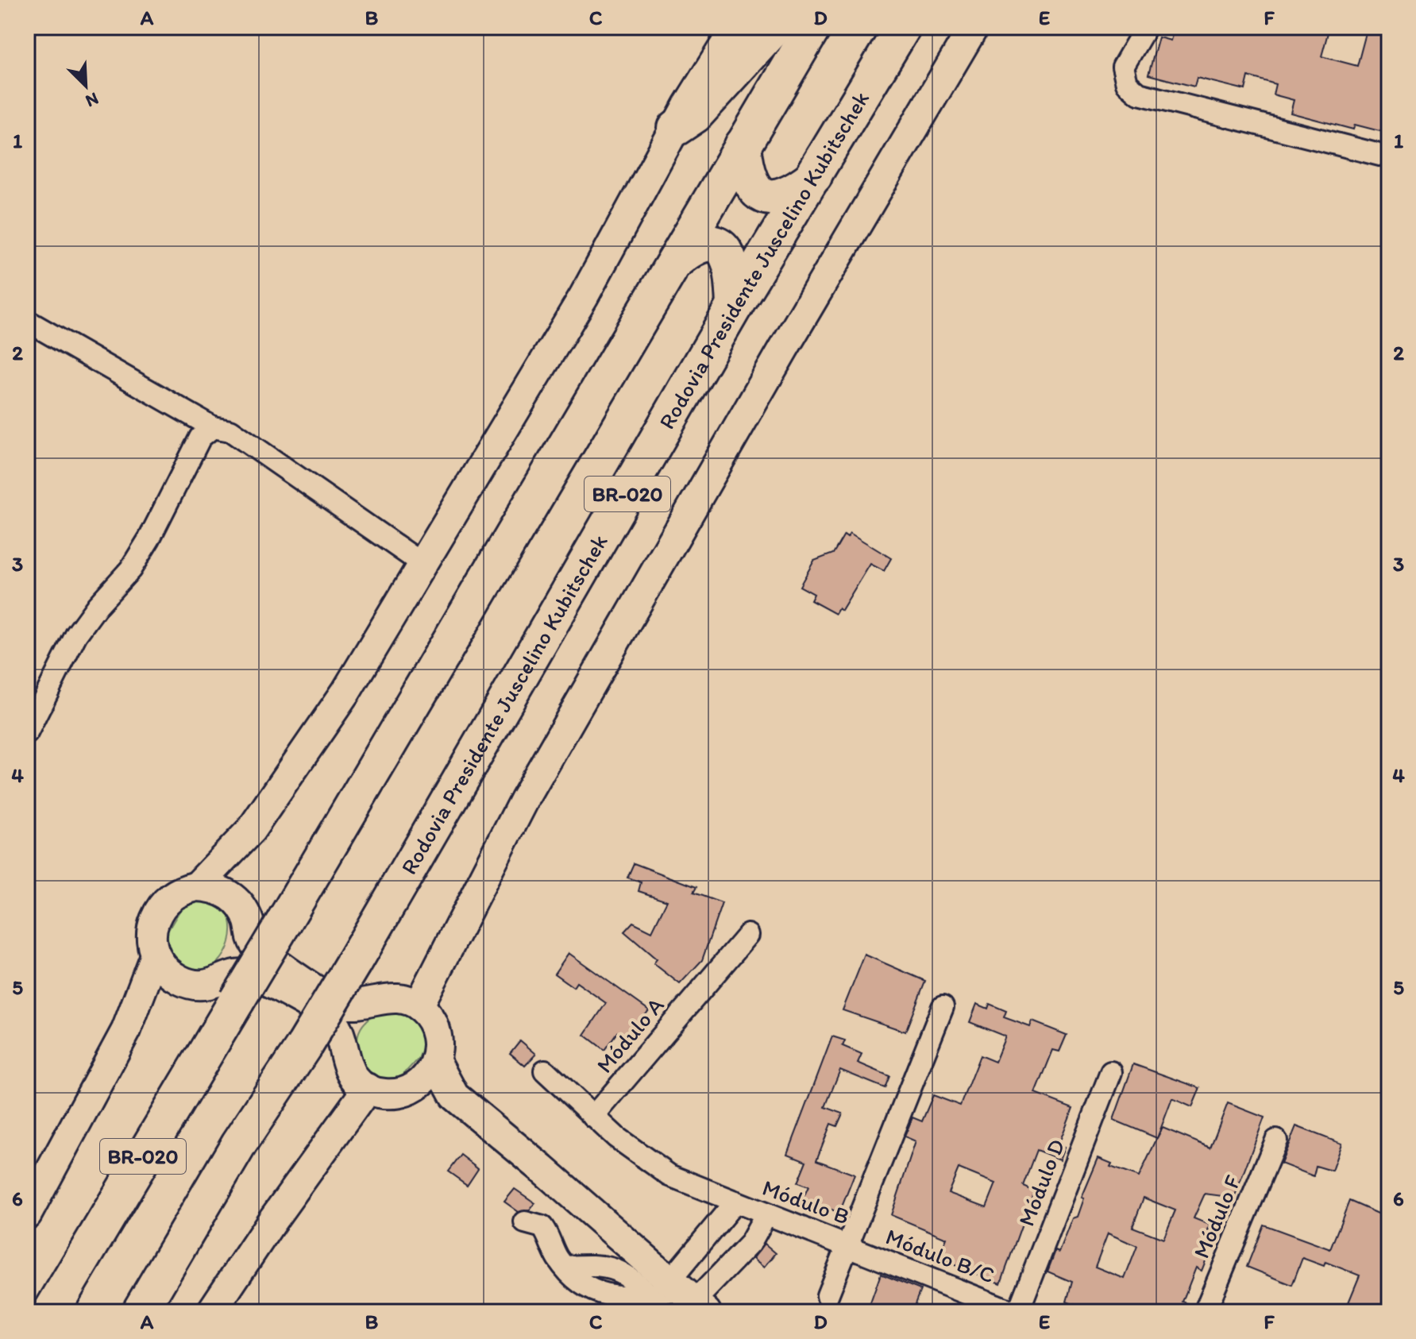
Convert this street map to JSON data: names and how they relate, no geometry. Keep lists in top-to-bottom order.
{
  "streets": {
    "highway": ["Rodovia Presidente Juscelino Kubitschek", "BR-020"],
    "street": [
      "Módulo A",
      "Módulo D",
      "Módulo B",
      "Módulo F",
      "Módulo B/C"
    ]
  },
  "crossings": [
    ["Módulo A", "Módulo B"],
    ["Módulo D", "Módulo B/C"],
    ["Módulo B", "Módulo B/C"]
  ],
  "north": "bottom right",
  "grid": {
    "columns": [
      "A",
      "B",
      "C",
      "D",
      "E",
      "F"
    ],
    "rows": [
      "1",
      "2",
      "3",
      "4",
      "5",
      "6"
    ]
  }
}
